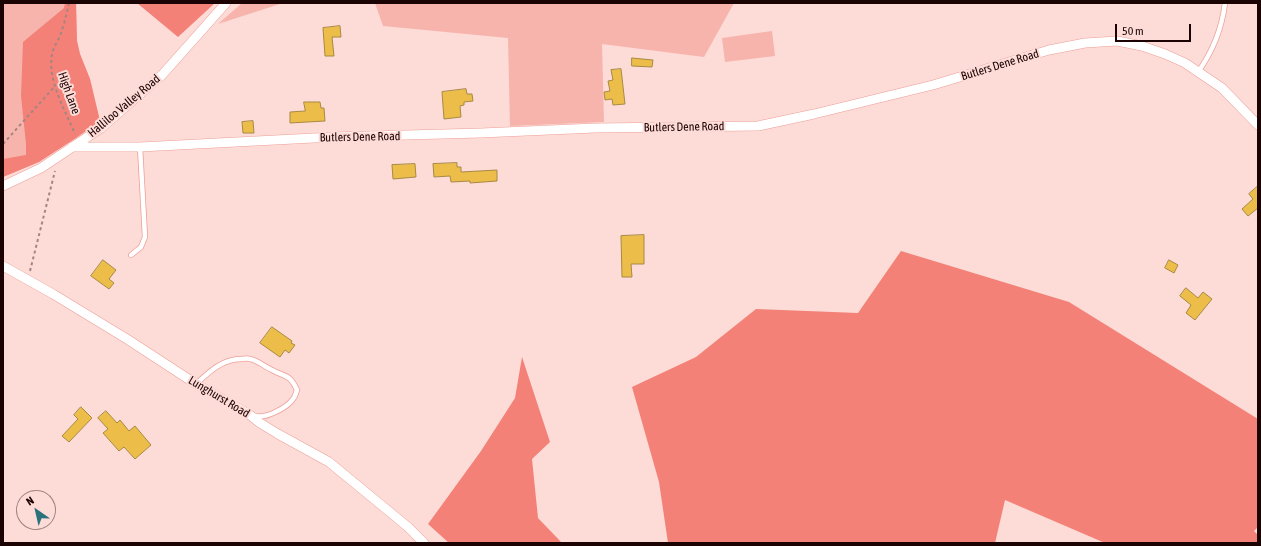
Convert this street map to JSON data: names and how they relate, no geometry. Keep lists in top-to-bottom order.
{
  "streets": {
    "street": ["Butlers Dene Road", "Halliloo Valley Road", "Lunghurst Road"],
    "path": ["High Lane"]
  },
  "crossings": [
    ["Butlers Dene Road", "High Lane"],
    ["Butlers Dene Road", "Halliloo Valley Road"],
    ["High Lane", "Halliloo Valley Road"]
  ],
  "scale_bar": "50 m",
  "north": "top left"
}
